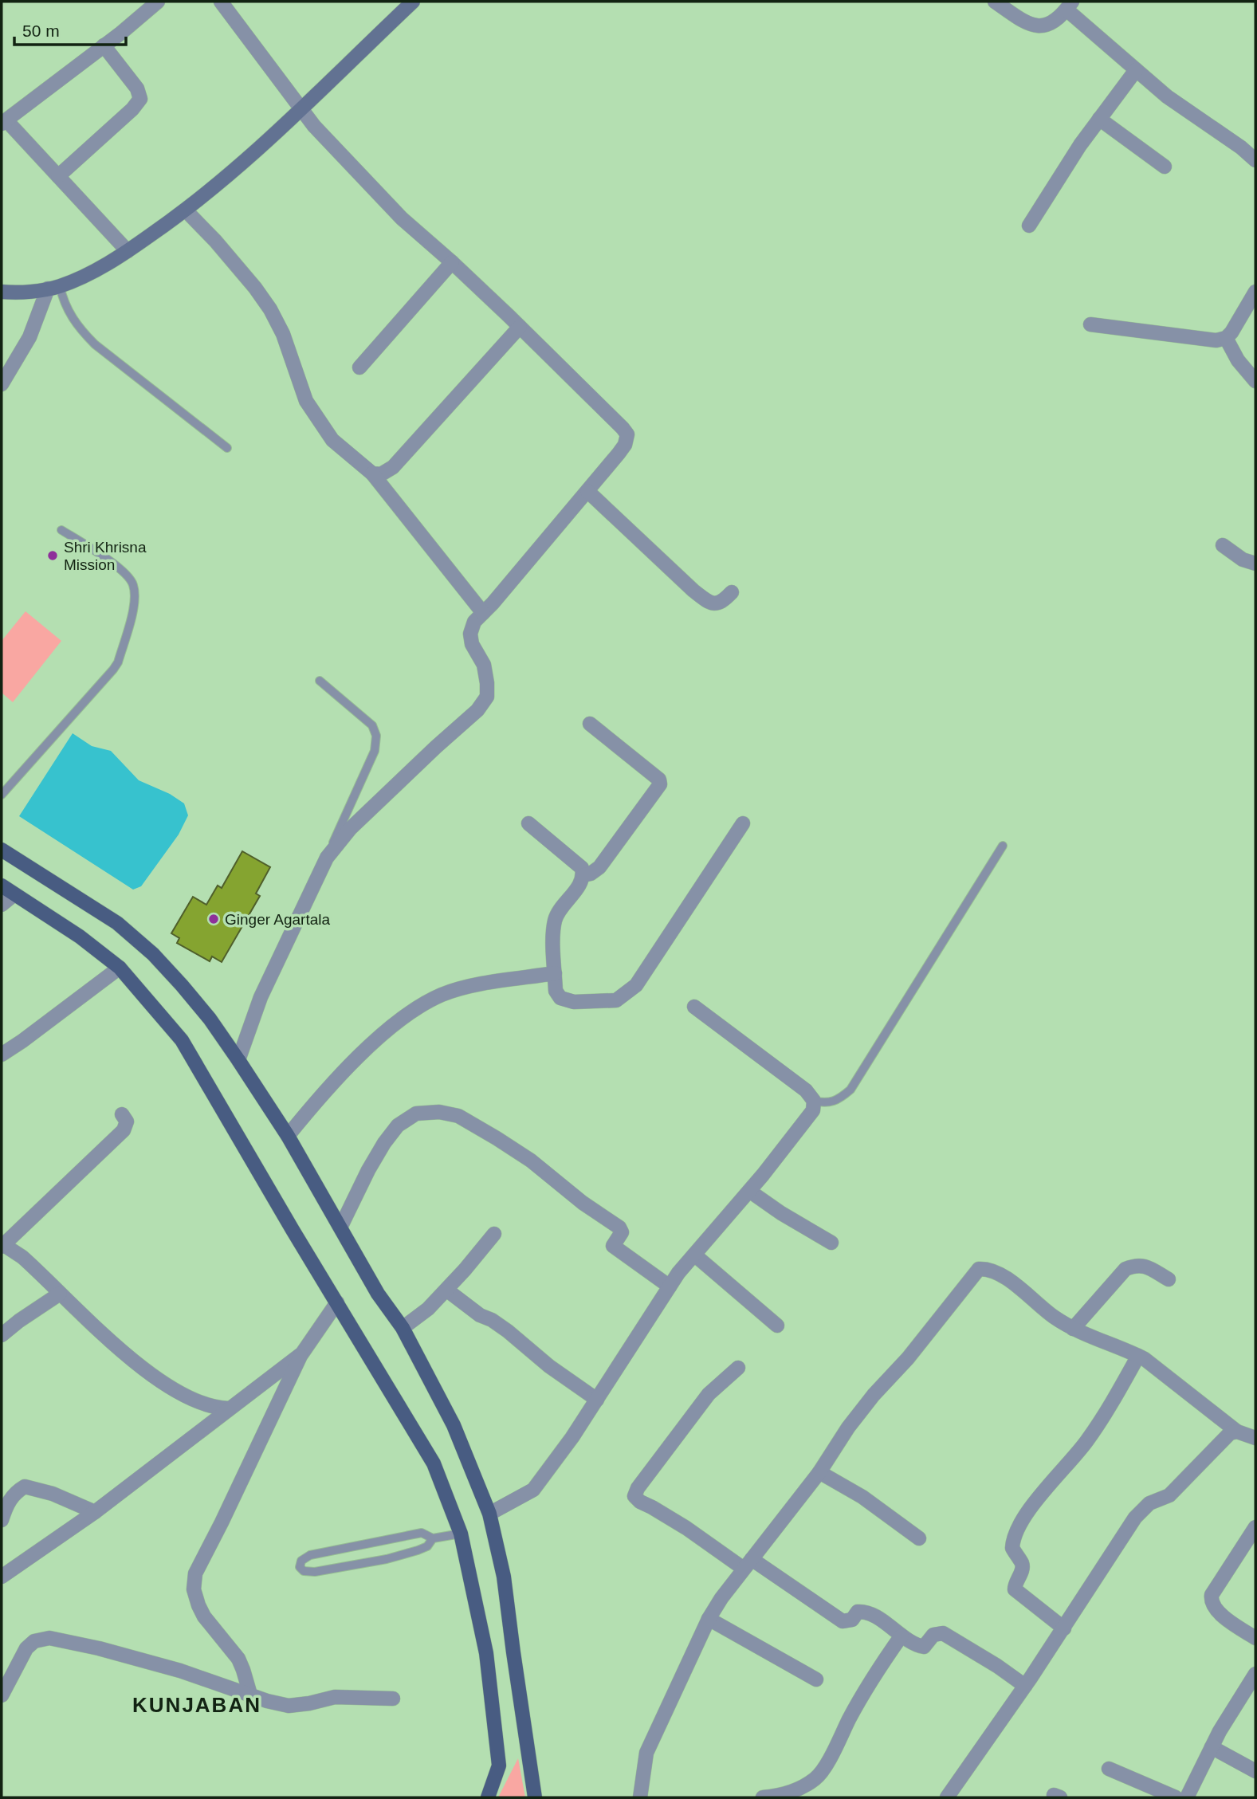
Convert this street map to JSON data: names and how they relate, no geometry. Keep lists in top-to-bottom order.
{
  "districts": ["KUNJABAN"],
  "places": ["Shri Khrisna Mission", "Ginger Agartala"],
  "scale_bar": "50 m"
}
